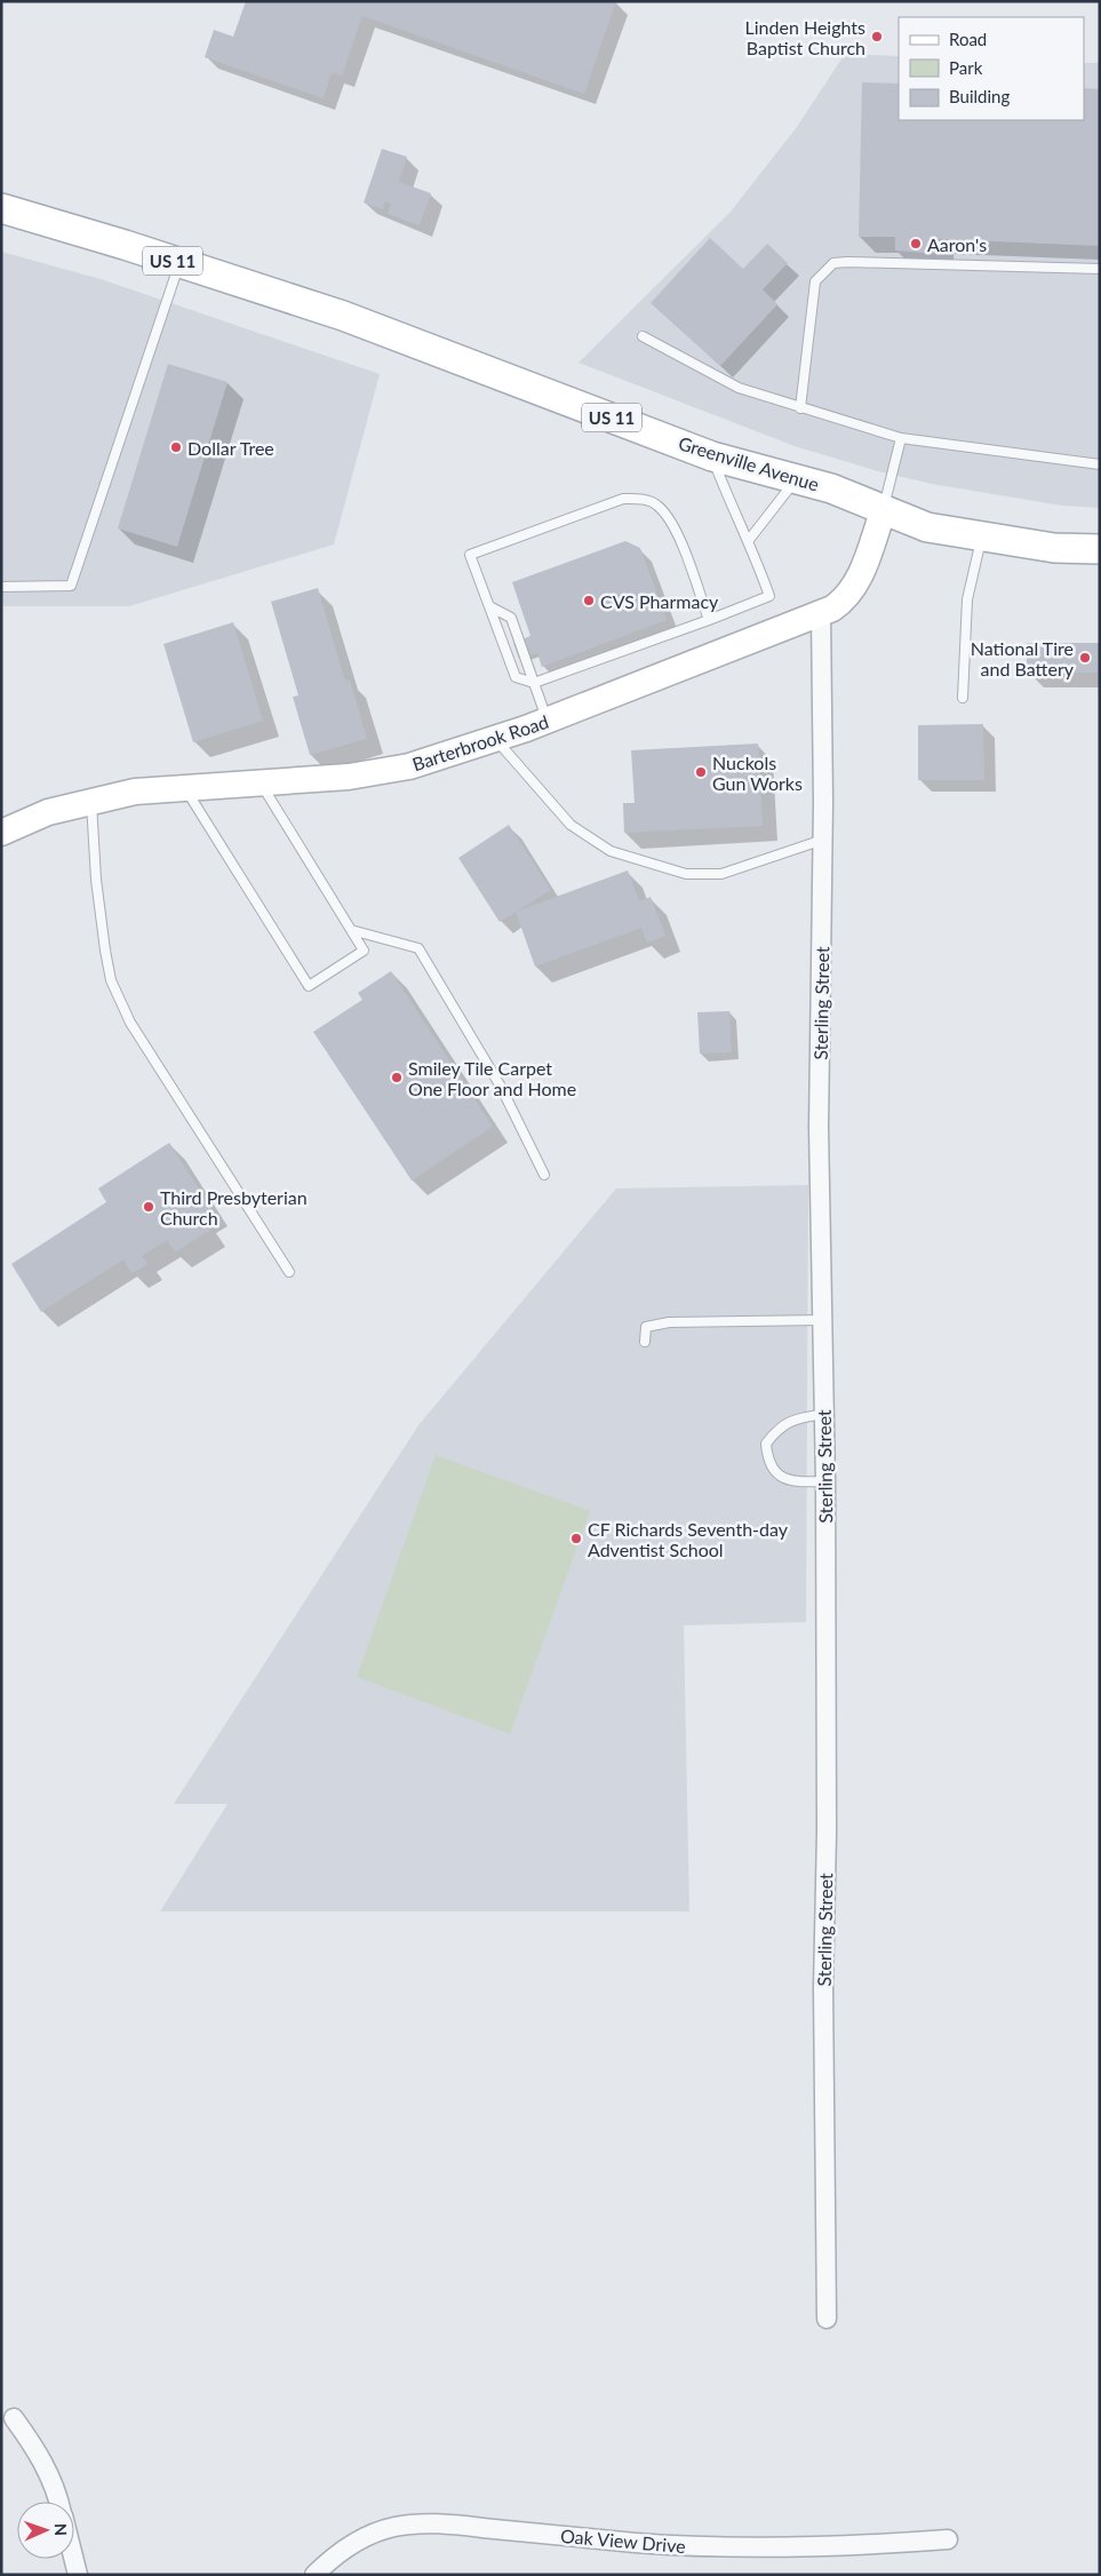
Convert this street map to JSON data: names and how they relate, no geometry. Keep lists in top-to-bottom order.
{
  "streets": {
    "main road": ["US 11", "Greenville Avenue"],
    "street": ["Barterbrook Road", "Sterling Street", "Oak View Drive"]
  },
  "crossings": [
    ["US 11", "Greenville Avenue"],
    ["Greenville Avenue", "Barterbrook Road"],
    ["Barterbrook Road", "Sterling Street"]
  ],
  "places": [
    "Linden Heights Baptist Church",
    "Aaron's",
    "Dollar Tree",
    "CVS Pharmacy",
    "National Tire and Battery",
    "Nuckols Gun Works",
    "Smiley Tile Carpet One Floor and Home",
    "Third Presbyterian Church",
    "CF Richards Seventh-day Adventist School"
  ],
  "legend": ["Road", "Park", "Building"],
  "north": "right"
}
